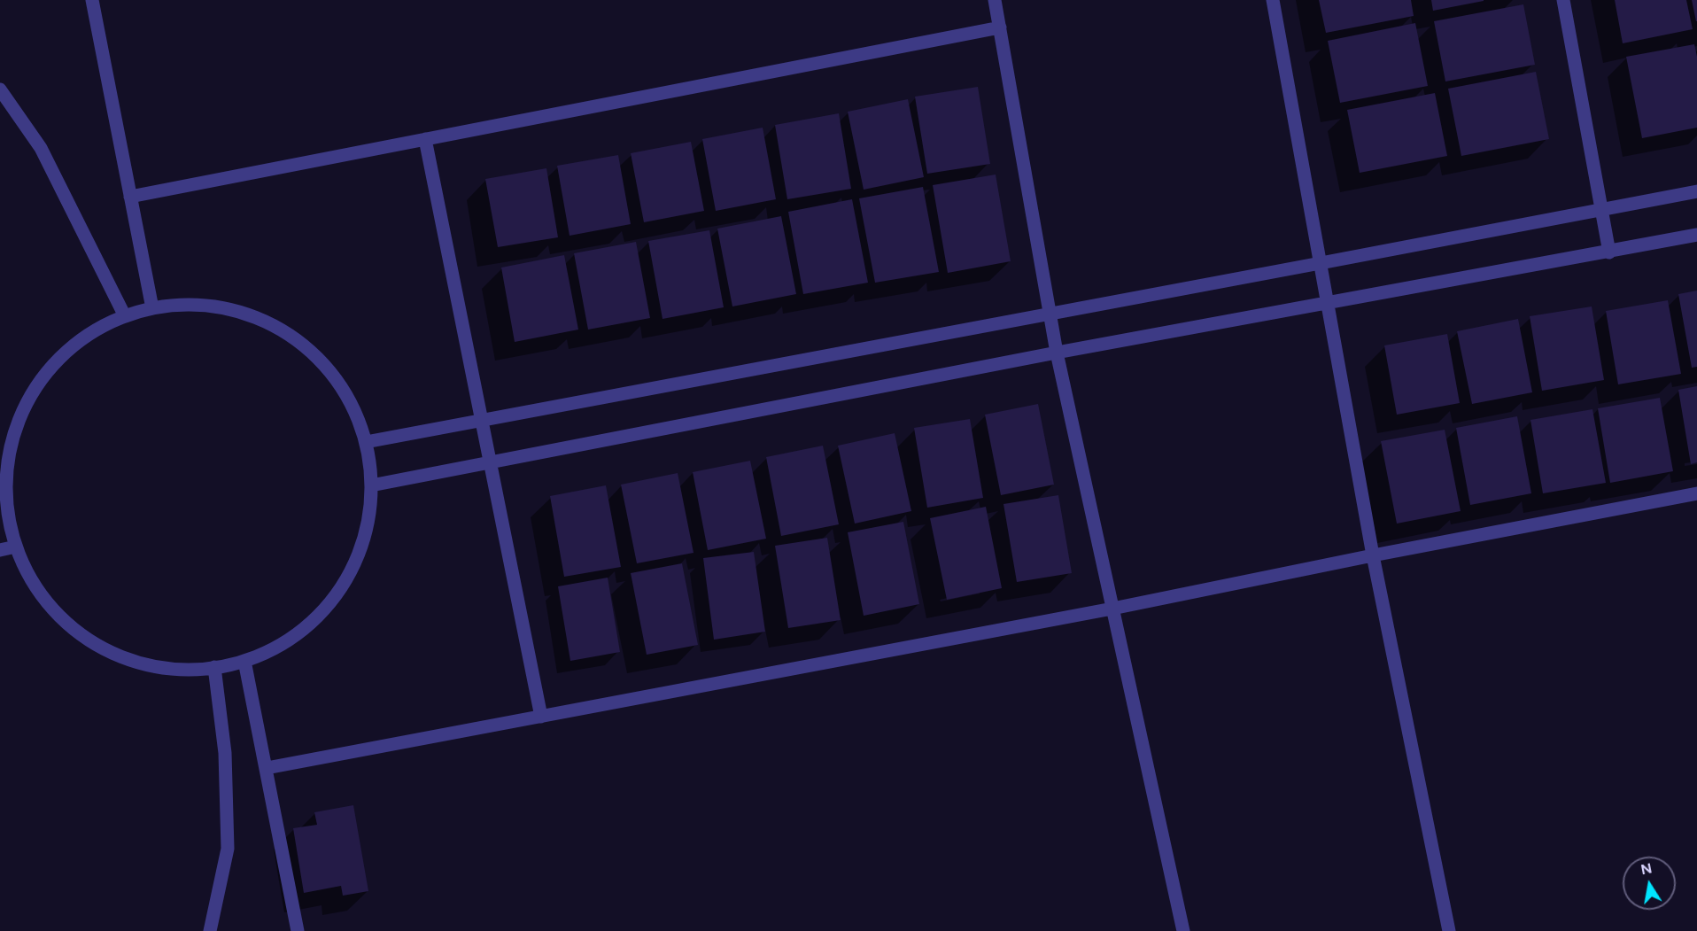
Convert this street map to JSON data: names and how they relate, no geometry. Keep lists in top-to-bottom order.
{
  "north": "top"
}
